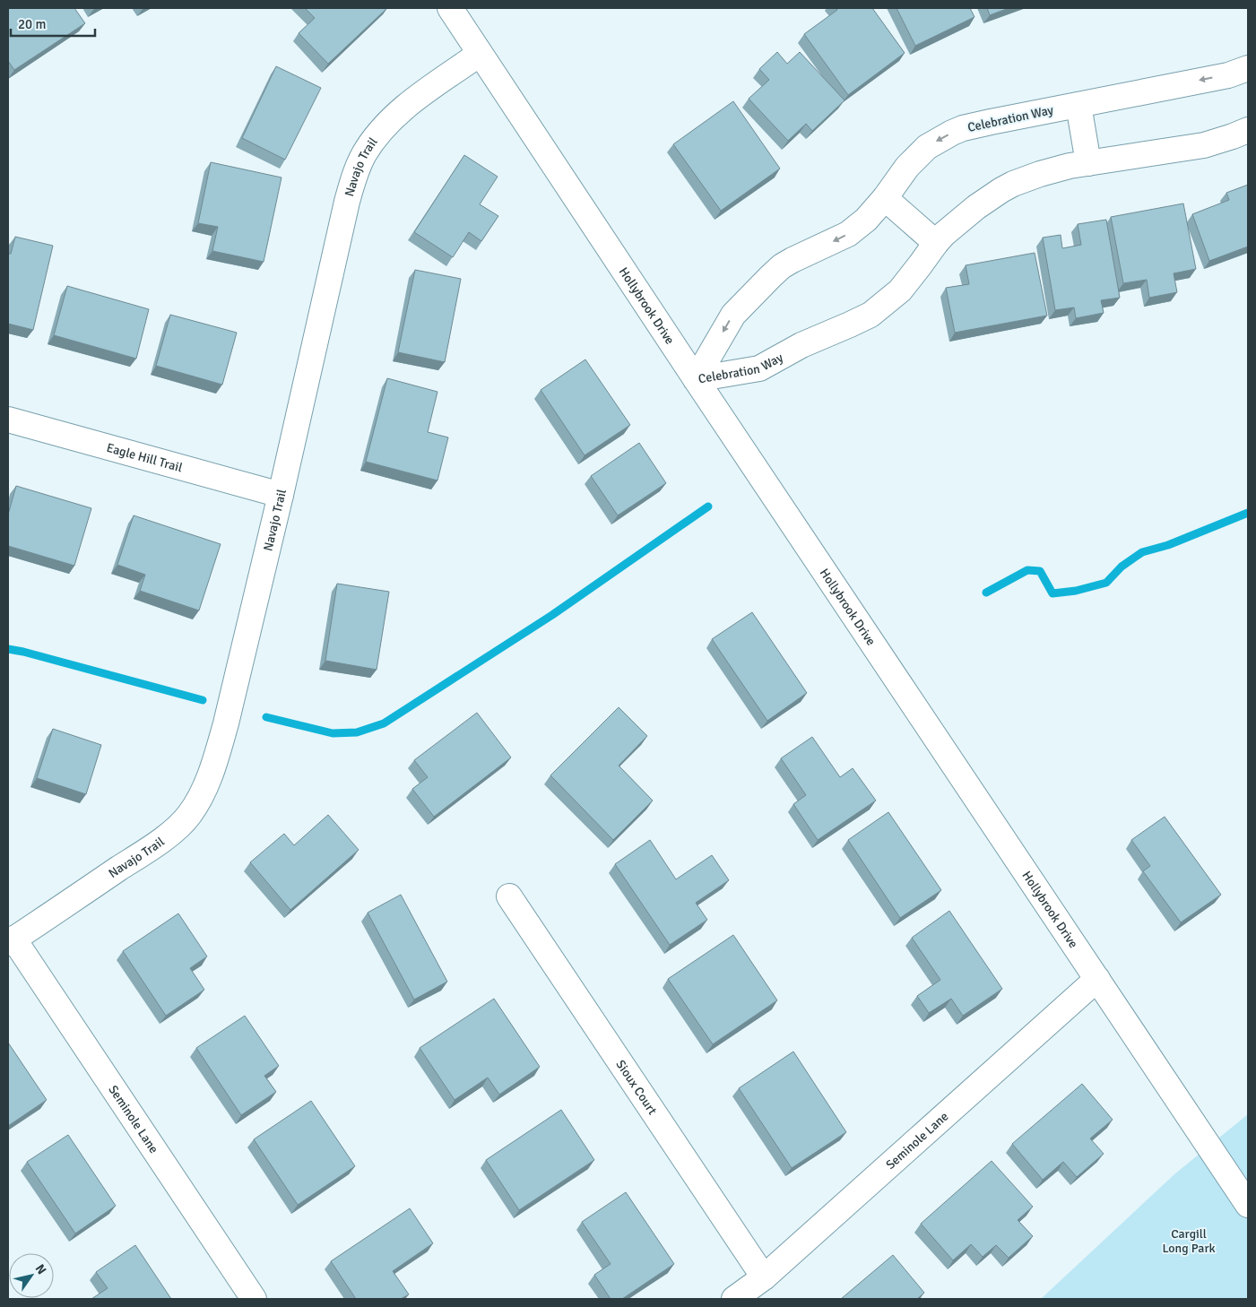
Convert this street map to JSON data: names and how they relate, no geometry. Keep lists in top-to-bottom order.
{
  "streets": {
    "street": [
      "Celebration Way",
      "Navajo Trail",
      "Hollybrook Drive",
      "Eagle Hill Trail",
      "Sioux Court",
      "Seminole Lane"
    ]
  },
  "crossings": [
    ["Celebration Way", "Hollybrook Drive"],
    ["Navajo Trail", "Hollybrook Drive"],
    ["Navajo Trail", "Eagle Hill Trail"],
    ["Navajo Trail", "Seminole Lane"],
    ["Hollybrook Drive", "Seminole Lane"],
    ["Sioux Court", "Seminole Lane"]
  ],
  "parks": ["Cargill Long Park"],
  "scale_bar": "20 m",
  "north": "top right"
}
